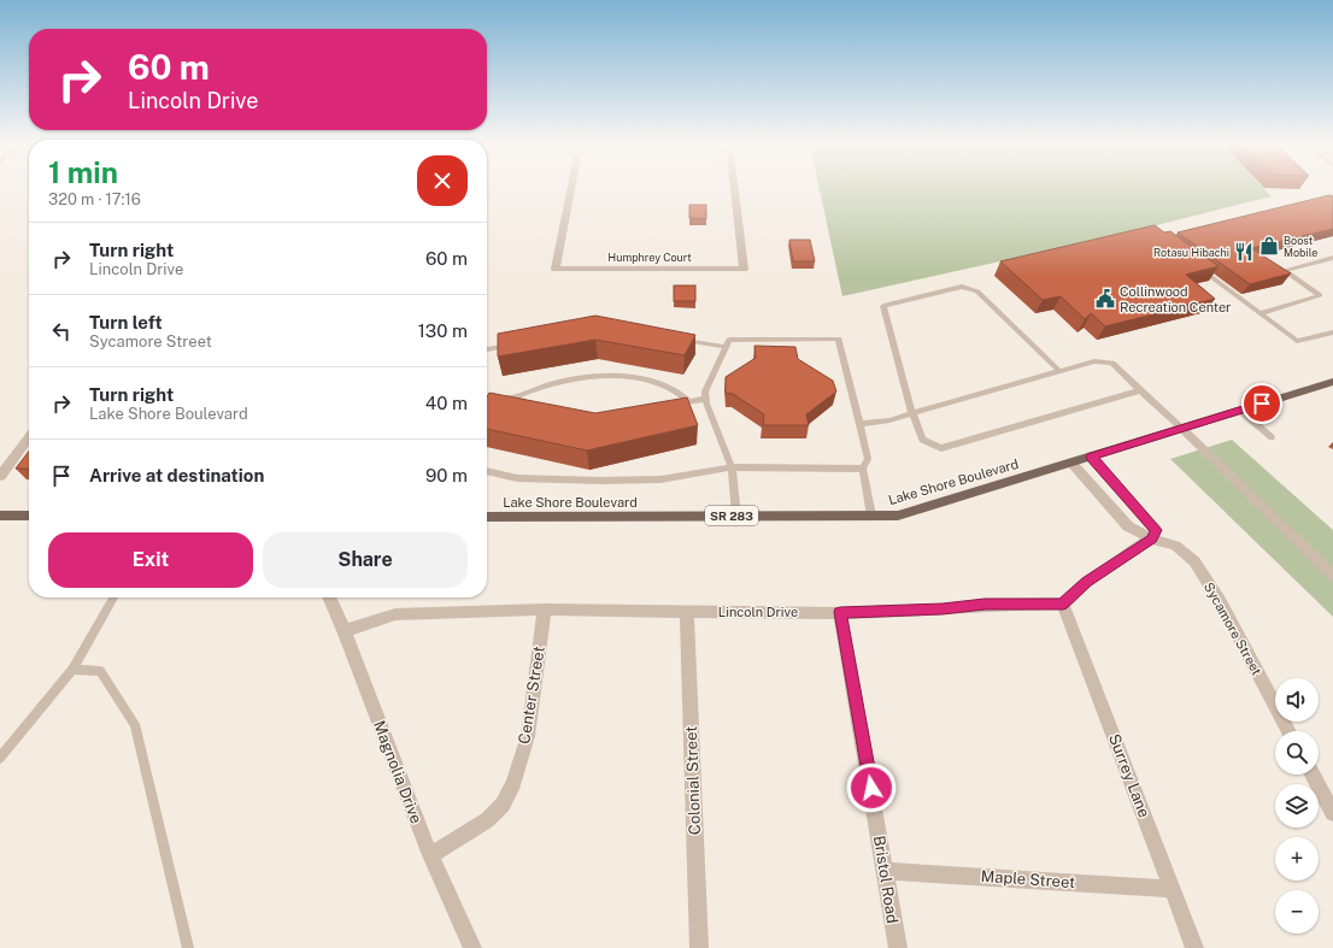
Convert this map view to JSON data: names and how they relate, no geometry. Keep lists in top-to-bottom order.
{
  "streets": {
    "main road": ["Lake Shore Boulevard", "SR 283"],
    "street": [
      "Humphrey Court",
      "Lincoln Drive",
      "Sycamore Street",
      "Center Street",
      "Magnolia Drive",
      "Surrey Lane",
      "Colonial Street",
      "Bristol Road",
      "Maple Street"
    ]
  },
  "crossings": [
    ["Lake Shore Boulevard", "Sycamore Street"],
    ["Lincoln Drive", "Center Street"],
    ["Lincoln Drive", "Magnolia Drive"],
    ["Lincoln Drive", "Surrey Lane"],
    ["Lincoln Drive", "Colonial Street"],
    ["Lincoln Drive", "Bristol Road"],
    ["Center Street", "Magnolia Drive"],
    ["Surrey Lane", "Maple Street"],
    ["Bristol Road", "Maple Street"]
  ],
  "places": {
    "shop": ["Boost Mobile"],
    "restaurant": ["Rotasu Hibachi"],
    "public building": ["Collinwood Recreation Center"]
  },
  "page": {
    "turn": ["60 m", "Lincoln Drive"],
    "heading": ["1 min", "320 m · 17:16"],
    "list": [
      {
        "name": "Turn right",
        "note": "Lincoln Drive",
        "value": "60 m"
      },
      {
        "name": "Turn left",
        "note": "Sycamore Street",
        "value": "130 m"
      },
      {
        "name": "Turn right",
        "note": "Lake Shore Boulevard",
        "value": "40 m"
      },
      {
        "name": "Arrive at destination",
        "value": "90 m"
      }
    ],
    "buttons": ["Exit", "Share"],
    "map_buttons": ["+", "−"]
  }
}
